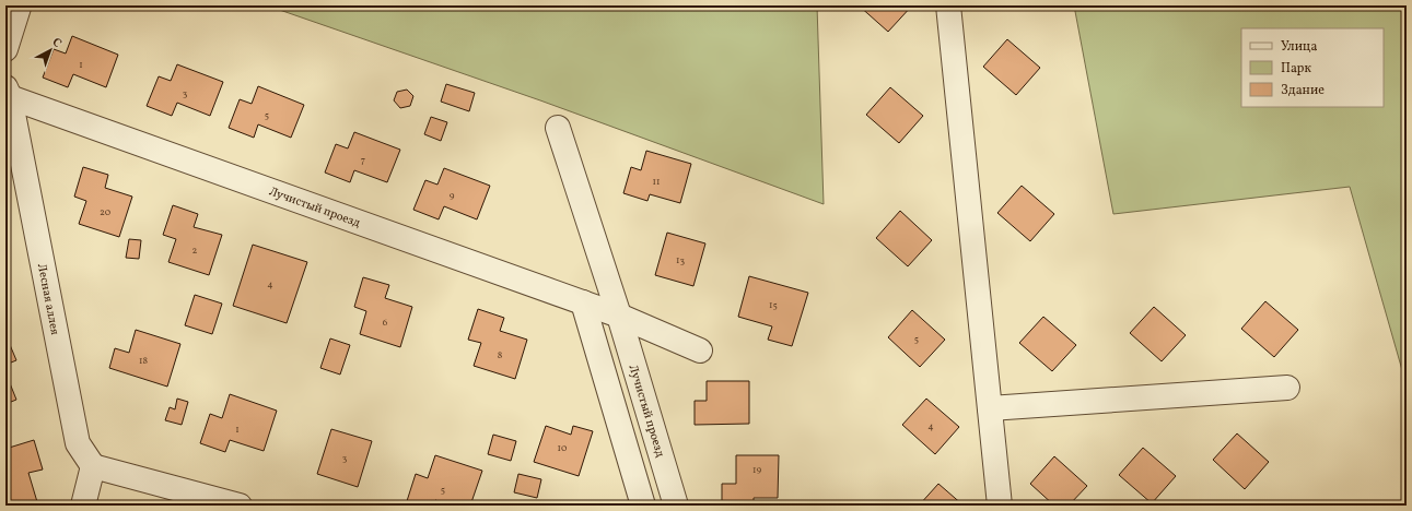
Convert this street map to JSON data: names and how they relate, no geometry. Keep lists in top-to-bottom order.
{
  "streets": {
    "street": ["Лучистый проезд", "Лесная аллея"]
  },
  "crossings": [
    ["Лучистый проезд", "Лесная аллея"]
  ],
  "house_numbers": [
    "1",
    "3",
    "5",
    "7",
    "11",
    "9",
    "20",
    "2",
    "13",
    "4",
    "15",
    "6",
    "5",
    "8",
    "18",
    "4",
    "1",
    "10",
    "3",
    "19",
    "5"
  ],
  "legend": ["Улица", "Парк", "Здание"],
  "north": "top right"
}
